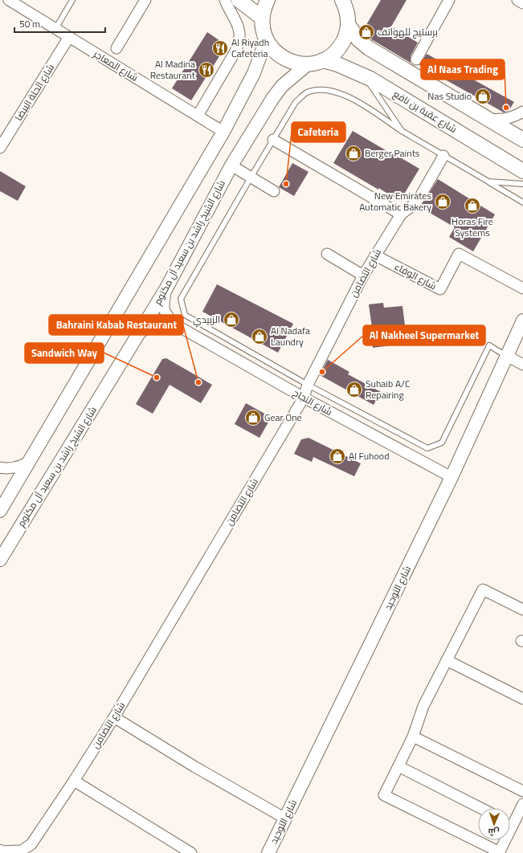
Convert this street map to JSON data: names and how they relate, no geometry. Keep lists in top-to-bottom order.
{
  "streets": {
    "main road": ["شارع عقبة بن نافع"],
    "street": [
      "شارع المعاجر",
      "شارع الحلة البيضا",
      "شارع الشيخ راشد بن سعيد آل مكتوم",
      "شارع التضامن",
      "شارع الوفاء",
      "شارع النجاح",
      "شارع التوحيد"
    ]
  },
  "crossings": [
    ["شارع المعاجر", "شارع الحلة البيضا"],
    ["شارع الشيخ راشد بن سعيد آل مكتوم", "شارع النجاح"],
    ["شارع التضامن", "شارع الوفاء"],
    ["شارع التضامن", "شارع النجاح"],
    ["شارع النجاح", "شارع التوحيد"]
  ],
  "places": {
    "shop": [
      "برستيج للهواتف",
      "Nas Studio",
      "Berger Paints",
      "New Emirates Automatic Bakery",
      "Horas Fire Systems",
      "الزبيدي",
      "Al Nadafa Laundry",
      "Suhaib A/C Repairing",
      "Gear One",
      "Al Fuhood"
    ],
    "restaurant": ["Al Riyadh Cafeteria", "Al Madina Restaurant"],
    "other": [
      "Al Naas Trading",
      "Cafeteria",
      "Al Nakheel Supermarket",
      "Sandwich Way",
      "Bahraini Kabab Restaurant"
    ]
  },
  "scale_bar": "50 m",
  "north": "bottom"
}
